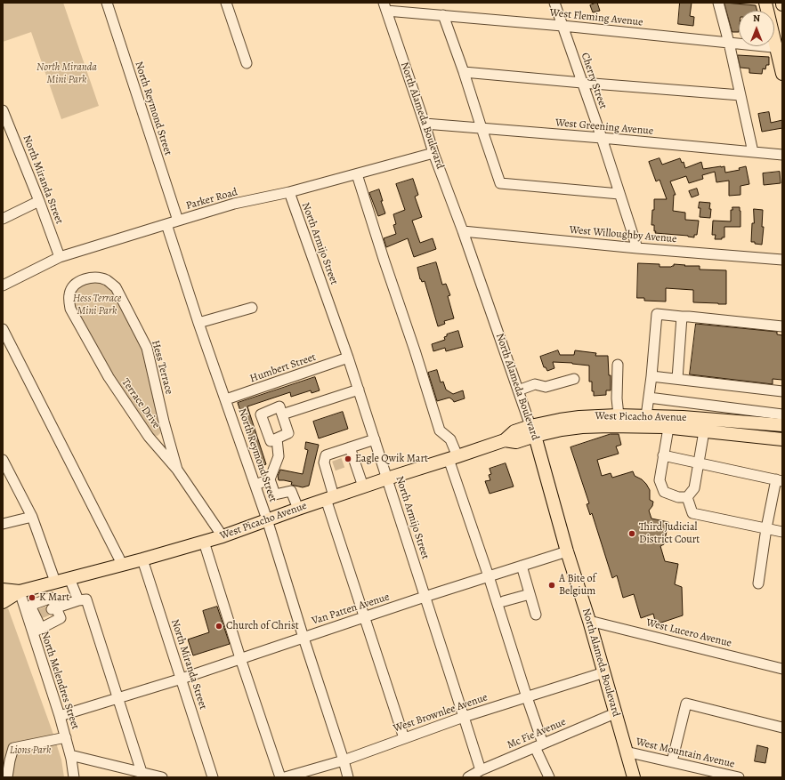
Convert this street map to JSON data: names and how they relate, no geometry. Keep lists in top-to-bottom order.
{
  "streets": {
    "main road": ["North Alameda Boulevard", "West Picacho Avenue"],
    "street": [
      "West Fleming Avenue",
      "Cherry Street",
      "North Reymond Street",
      "West Greening Avenue",
      "North Miranda Street",
      "Parker Road",
      "West Willoughby Avenue",
      "North Armijo Street",
      "Hess Terrace",
      "Humbert Street",
      "Terrace Drive",
      "Van Patten Avenue",
      "West Lucero Avenue",
      "North Melendres Street",
      "West Brownlee Avenue",
      "Mc Fie Avenue",
      "West Mountain Avenue"
    ]
  },
  "crossings": [
    ["West Fleming Avenue", "Cherry Street"],
    ["West Fleming Avenue", "North Alameda Boulevard"],
    ["Cherry Street", "West Greening Avenue"],
    ["Cherry Street", "West Willoughby Avenue"],
    ["North Reymond Street", "Parker Road"],
    ["North Reymond Street", "Humbert Street"],
    ["North Reymond Street", "West Picacho Avenue"],
    ["North Reymond Street", "Van Patten Avenue"],
    ["North Reymond Street", "West Brownlee Avenue"],
    ["North Alameda Boulevard", "West Greening Avenue"],
    ["North Alameda Boulevard", "Parker Road"],
    ["North Alameda Boulevard", "West Willoughby Avenue"],
    ["North Alameda Boulevard", "West Picacho Avenue"],
    ["North Alameda Boulevard", "Van Patten Avenue"],
    ["North Alameda Boulevard", "West Lucero Avenue"],
    ["North Alameda Boulevard", "West Brownlee Avenue"],
    ["North Alameda Boulevard", "Mc Fie Avenue"],
    ["North Alameda Boulevard", "West Mountain Avenue"],
    ["North Miranda Street", "Parker Road"],
    ["North Miranda Street", "West Picacho Avenue"],
    ["North Miranda Street", "Van Patten Avenue"],
    ["Parker Road", "North Armijo Street"],
    ["North Armijo Street", "Humbert Street"],
    ["North Armijo Street", "West Picacho Avenue"],
    ["North Armijo Street", "Van Patten Avenue"],
    ["North Armijo Street", "West Brownlee Avenue"],
    ["North Armijo Street", "Mc Fie Avenue"],
    ["Hess Terrace", "Terrace Drive"],
    ["Terrace Drive", "West Picacho Avenue"],
    ["West Picacho Avenue", "North Melendres Street"],
    ["Van Patten Avenue", "North Melendres Street"]
  ],
  "parks": ["North Miranda Mini Park", "Hess Terrace Mini Park", "Lions Park"],
  "places": [
    "Eagle Qwik Mart",
    "Third Judicial District Court",
    "A Bite of Belgium",
    "K Mart",
    "Church of Christ"
  ],
  "north": "top"
}
